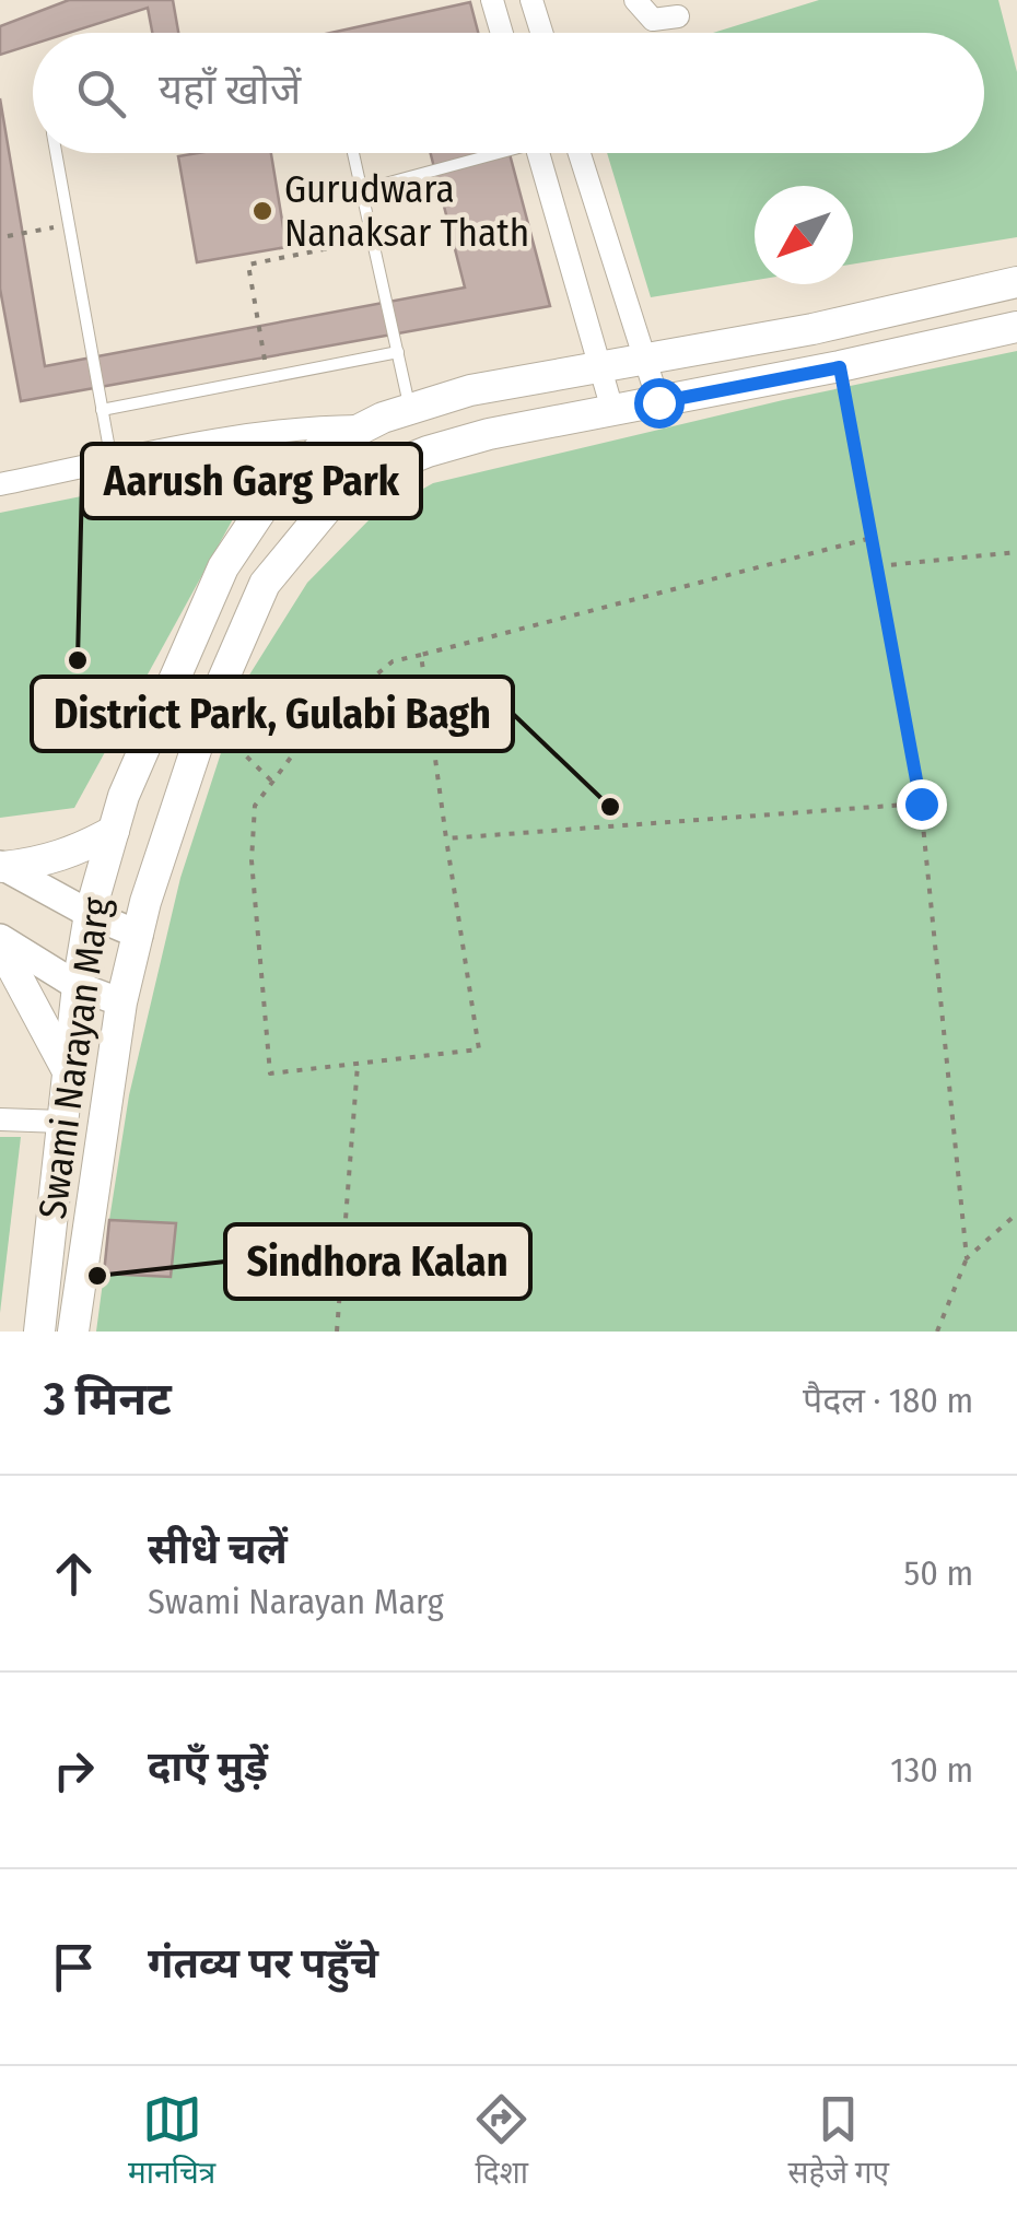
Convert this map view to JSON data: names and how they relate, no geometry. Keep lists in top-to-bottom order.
{
  "streets": {
    "main road": ["Swami Narayan Marg"]
  },
  "places": [
    "Gurudwara Nanaksar Thath",
    "Aarush Garg Park",
    "District Park, Gulabi Bagh",
    "Sindhora Kalan"
  ],
  "north": "bottom left",
  "page": {
    "search": "यहाँ खोजें",
    "heading": ["3 मिनट", "पैदल · 180 m"],
    "list": [
      ["सीधे चलें", "Swami Narayan Marg", "50 m"],
      ["दाएँ मुड़ें", "130 m"],
      "गंतव्य पर पहुँचे"
    ],
    "nav": ["मानचित्र", "दिशा", "सहेजे गए"]
  }
}
